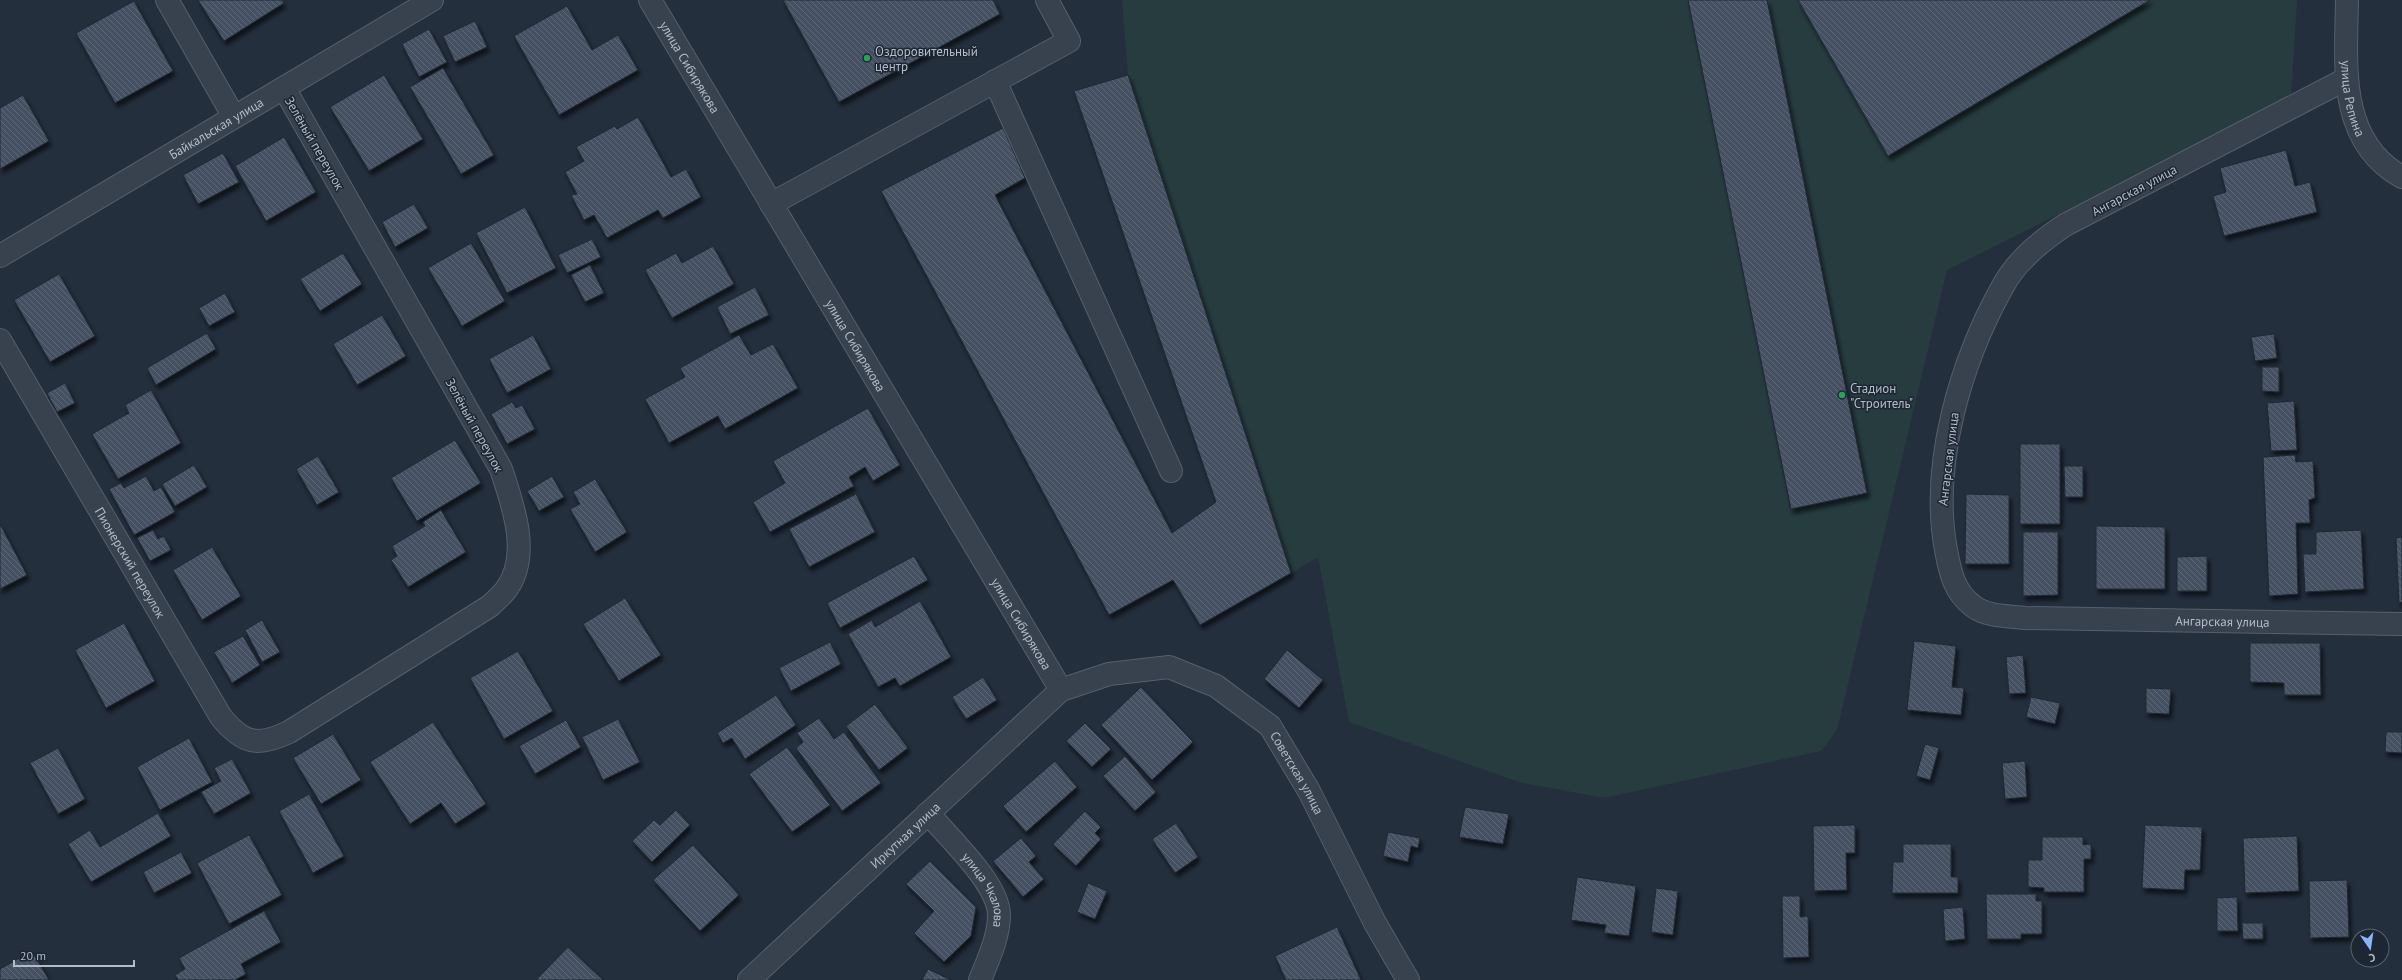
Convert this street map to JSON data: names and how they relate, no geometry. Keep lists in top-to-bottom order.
{
  "streets": {
    "street": [
      "улица Сибирякова",
      "улица Репина",
      "Байкальская улица",
      "Зелёный переулок",
      "Ангарская улица",
      "Пионерский переулок",
      "Советская улица",
      "Иркутная улица",
      "улица Чкалова"
    ]
  },
  "crossings": [
    ["улица Сибирякова", "Советская улица"],
    ["улица Сибирякова", "Иркутная улица"],
    ["улица Репина", "Ангарская улица"],
    ["Байкальская улица", "Зелёный переулок"],
    ["Зелёный переулок", "Пионерский переулок"],
    ["Советская улица", "Иркутная улица"],
    ["Иркутная улица", "улица Чкалова"]
  ],
  "places": ["Оздоровительный центр", "Стадион \"Строитель\""],
  "scale_bar": "20 m",
  "north": "bottom"
}
